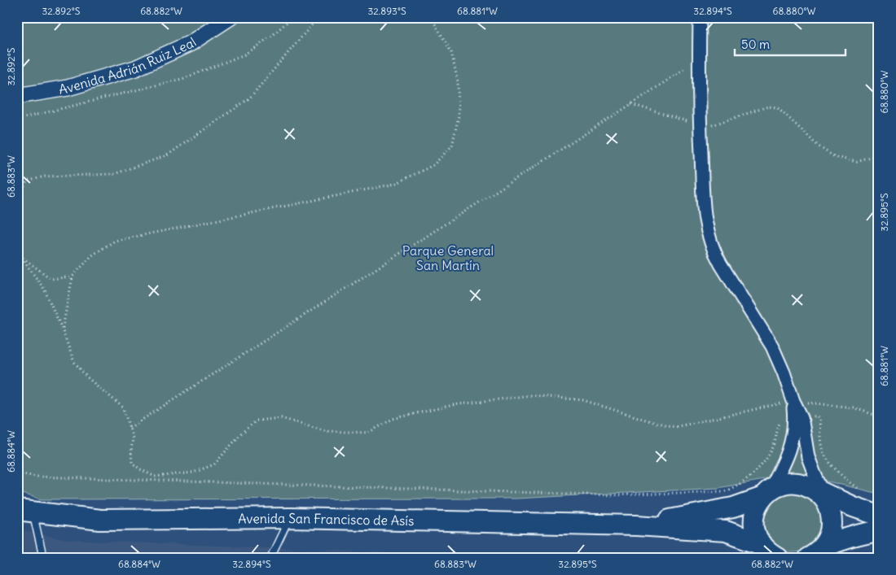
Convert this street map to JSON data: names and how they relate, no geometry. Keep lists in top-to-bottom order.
{
  "streets": {
    "main road": ["Avenida San Francisco de Asís"],
    "street": ["Avenida Adrián Ruiz Leal"]
  },
  "parks": ["Parque General San Martín"],
  "scale_bar": "50 m",
  "coordinates": [
    "32.892°S",
    "68.882°W",
    "32.893°S",
    "68.881°W",
    "32.894°S",
    "68.880°W",
    "68.883°W",
    "32.895°S",
    "68.884°W"
  ]
}
